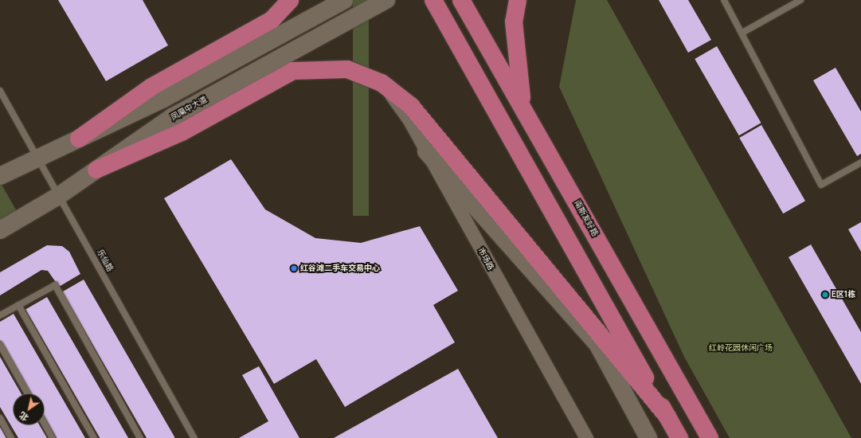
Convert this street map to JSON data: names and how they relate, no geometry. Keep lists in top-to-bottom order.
{
  "streets": {
    "highway": ["南斯友好路"],
    "main road": ["凤凰中大道"],
    "street": ["市场路"],
    "lane": ["乐仙路"]
  },
  "crossings": [
    ["凤凰中大道", "乐仙路"]
  ],
  "parks": ["红岭花园休闲广场"],
  "places": ["红谷滩二手车交易中心", "E区1栋"],
  "north": "bottom left"
}
